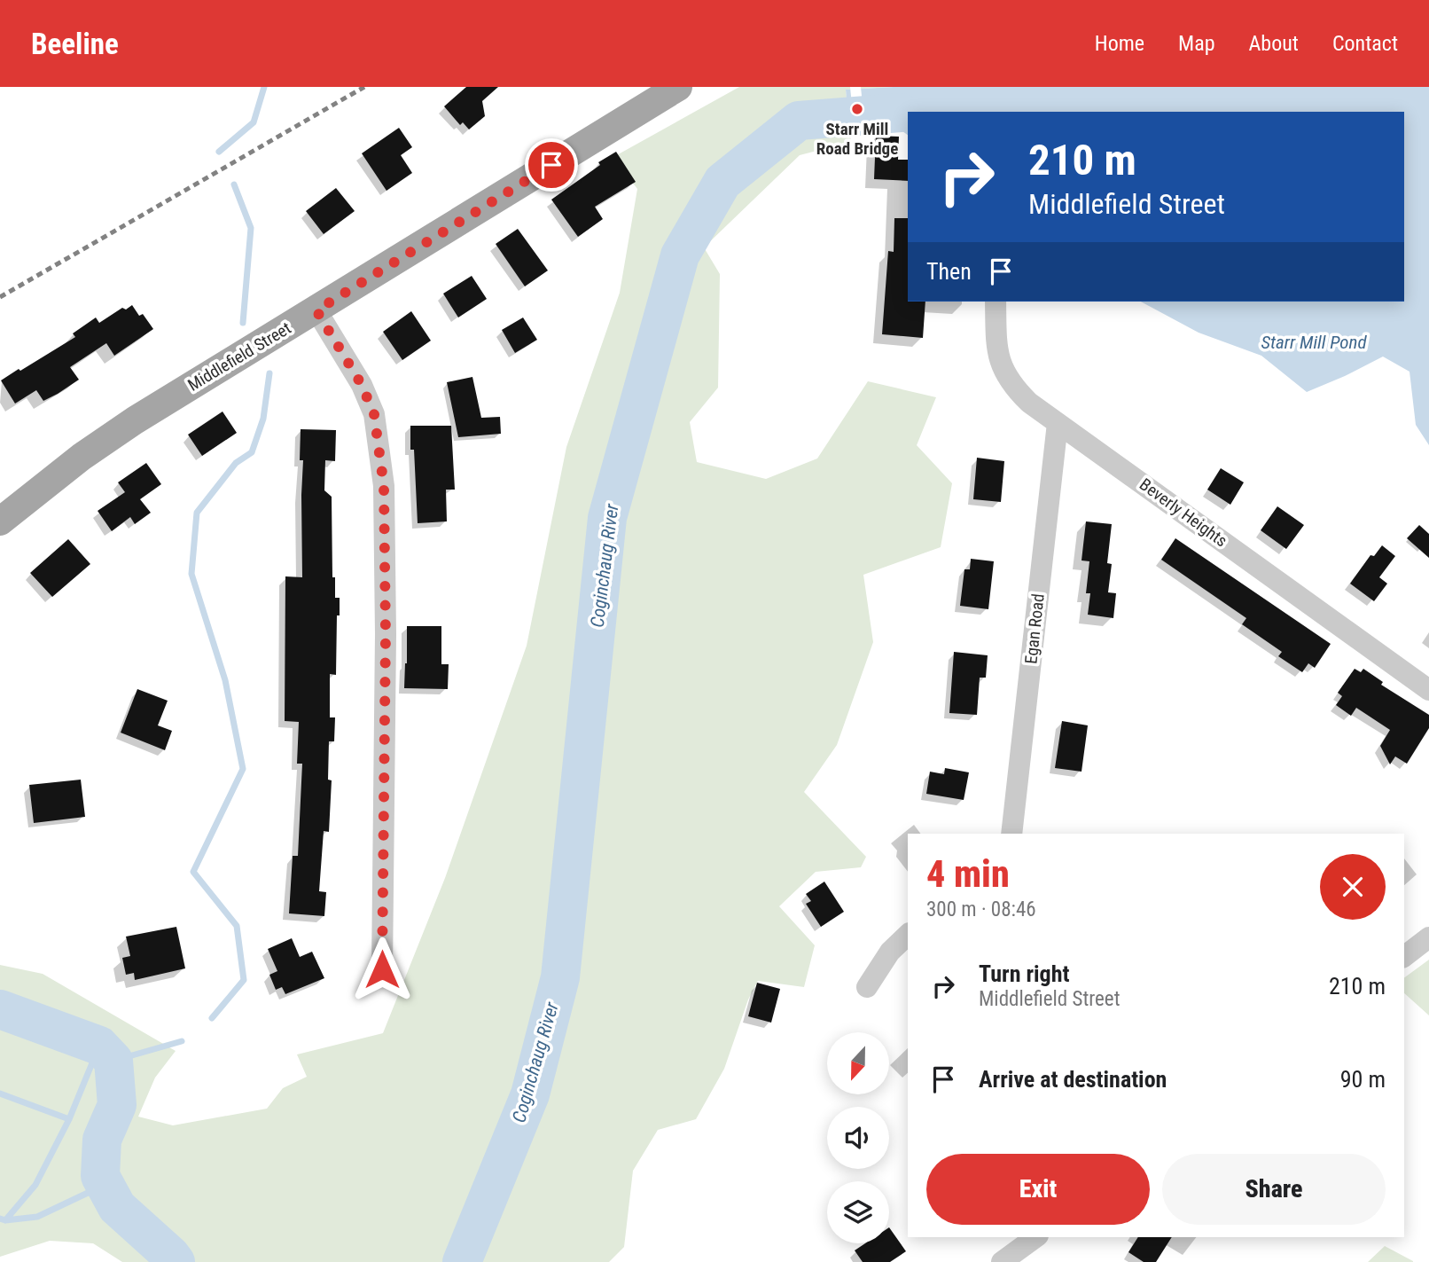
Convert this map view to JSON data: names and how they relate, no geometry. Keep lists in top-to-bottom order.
{
  "streets": {
    "main road": ["Middlefield Street"],
    "street": ["Beverly Heights", "Egan Road"]
  },
  "crossings": [
    ["Beverly Heights", "Egan Road"]
  ],
  "water": ["Starr Mill Pond", "Coginchaug River"],
  "places": ["Starr Mill Road Bridge"],
  "north": "bottom",
  "page": {
    "header": "Beeline",
    "nav": [
      "Home",
      "Map",
      "About",
      "Contact"
    ],
    "turn": ["210 m", "Middlefield Street"],
    "then": "Then",
    "heading": ["4 min", "300 m · 08:46"],
    "list": [
      {
        "name": "Turn right",
        "note": "Middlefield Street",
        "value": "210 m"
      },
      {
        "name": "Arrive at destination",
        "value": "90 m"
      }
    ],
    "buttons": ["Exit", "Share"]
  }
}
